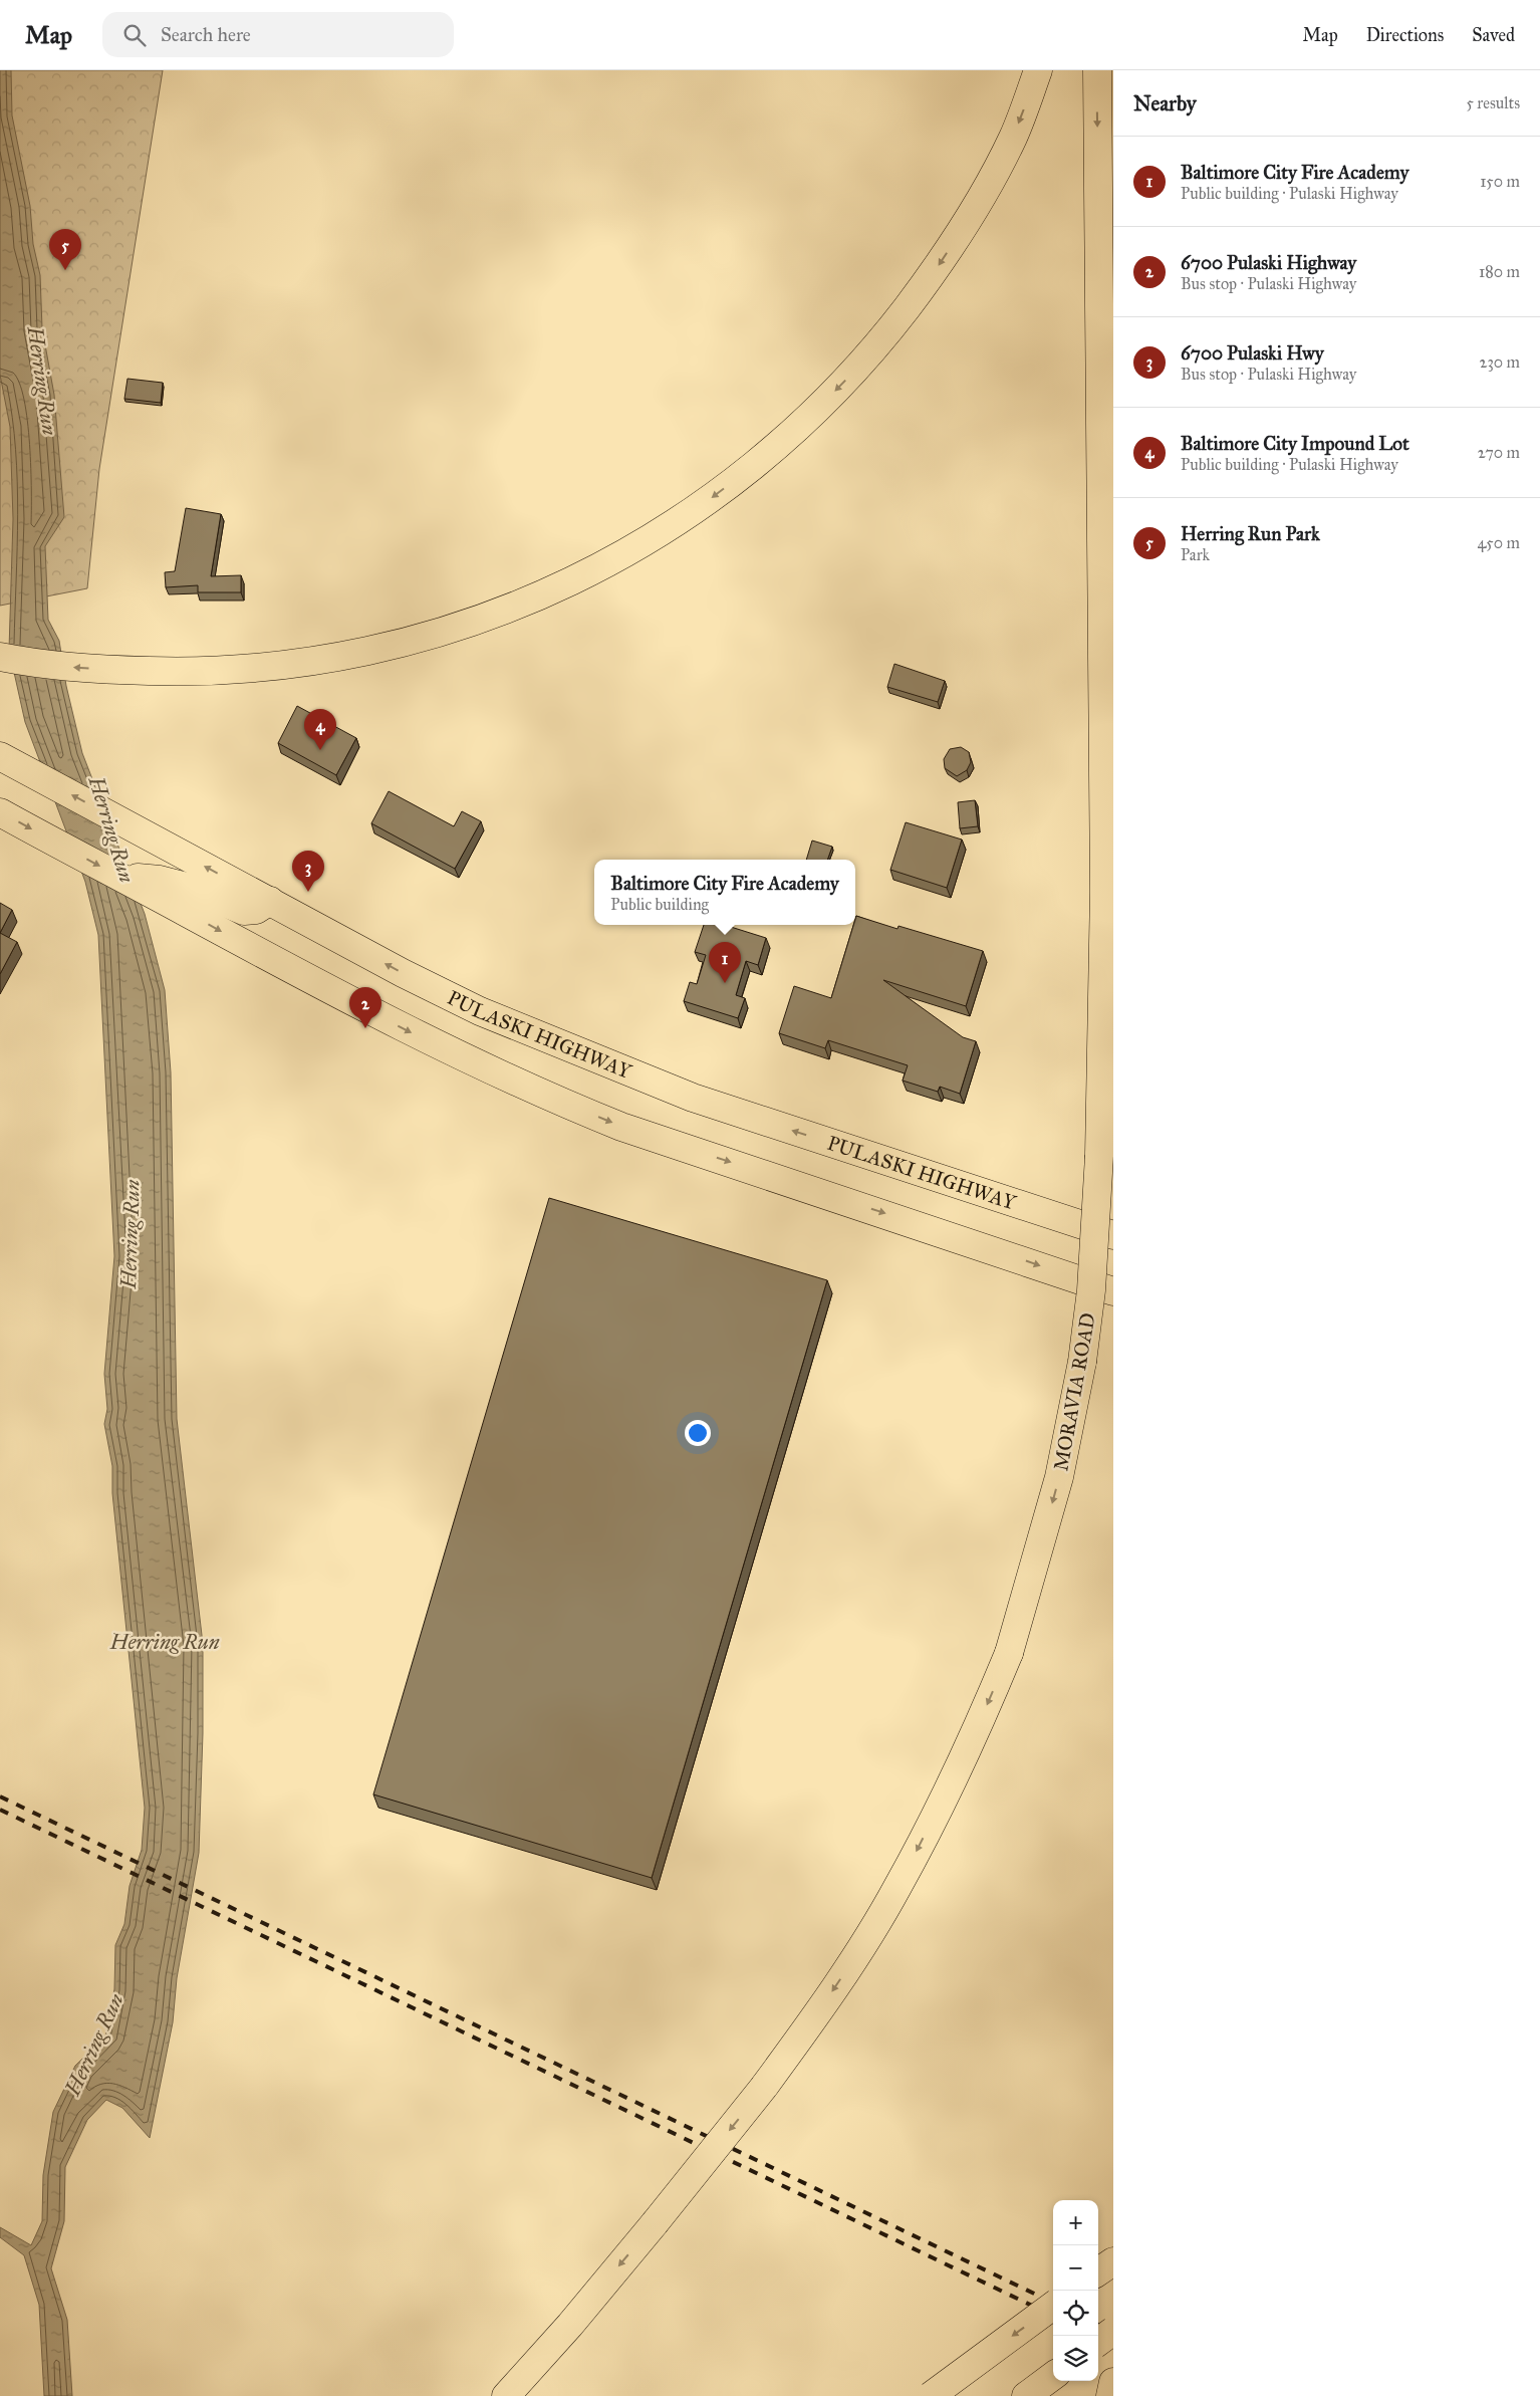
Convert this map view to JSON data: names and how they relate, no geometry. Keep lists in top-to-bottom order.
{
  "streets": {
    "main road": ["PULASKI HIGHWAY", "MORAVIA ROAD"]
  },
  "one_way": ["MORAVIA ROAD"],
  "water": ["Herring Run"],
  "page": {
    "header": "Map",
    "search": "Search here",
    "nav": ["Map", "Directions", "Saved"],
    "heading": ["Nearby", "5 results"],
    "list": [
      {
        "mark": "1",
        "name": "Baltimore City Fire Academy",
        "note": "Public building · Pulaski Highway",
        "value": "150 m"
      },
      {
        "mark": "2",
        "name": "6700 Pulaski Highway",
        "note": "Bus stop · Pulaski Highway",
        "value": "180 m"
      },
      {
        "mark": "3",
        "name": "6700 Pulaski Hwy",
        "note": "Bus stop · Pulaski Highway",
        "value": "230 m"
      },
      {
        "mark": "4",
        "name": "Baltimore City Impound Lot",
        "note": "Public building · Pulaski Highway",
        "value": "270 m"
      },
      {
        "mark": "5",
        "name": "Herring Run Park",
        "note": "Park",
        "value": "450 m"
      }
    ],
    "pins": [
      "5",
      "4",
      "3",
      "1",
      "2"
    ],
    "popup": ["Baltimore City Fire Academy", "Public building"],
    "map_buttons": ["+", "−"]
  }
}
